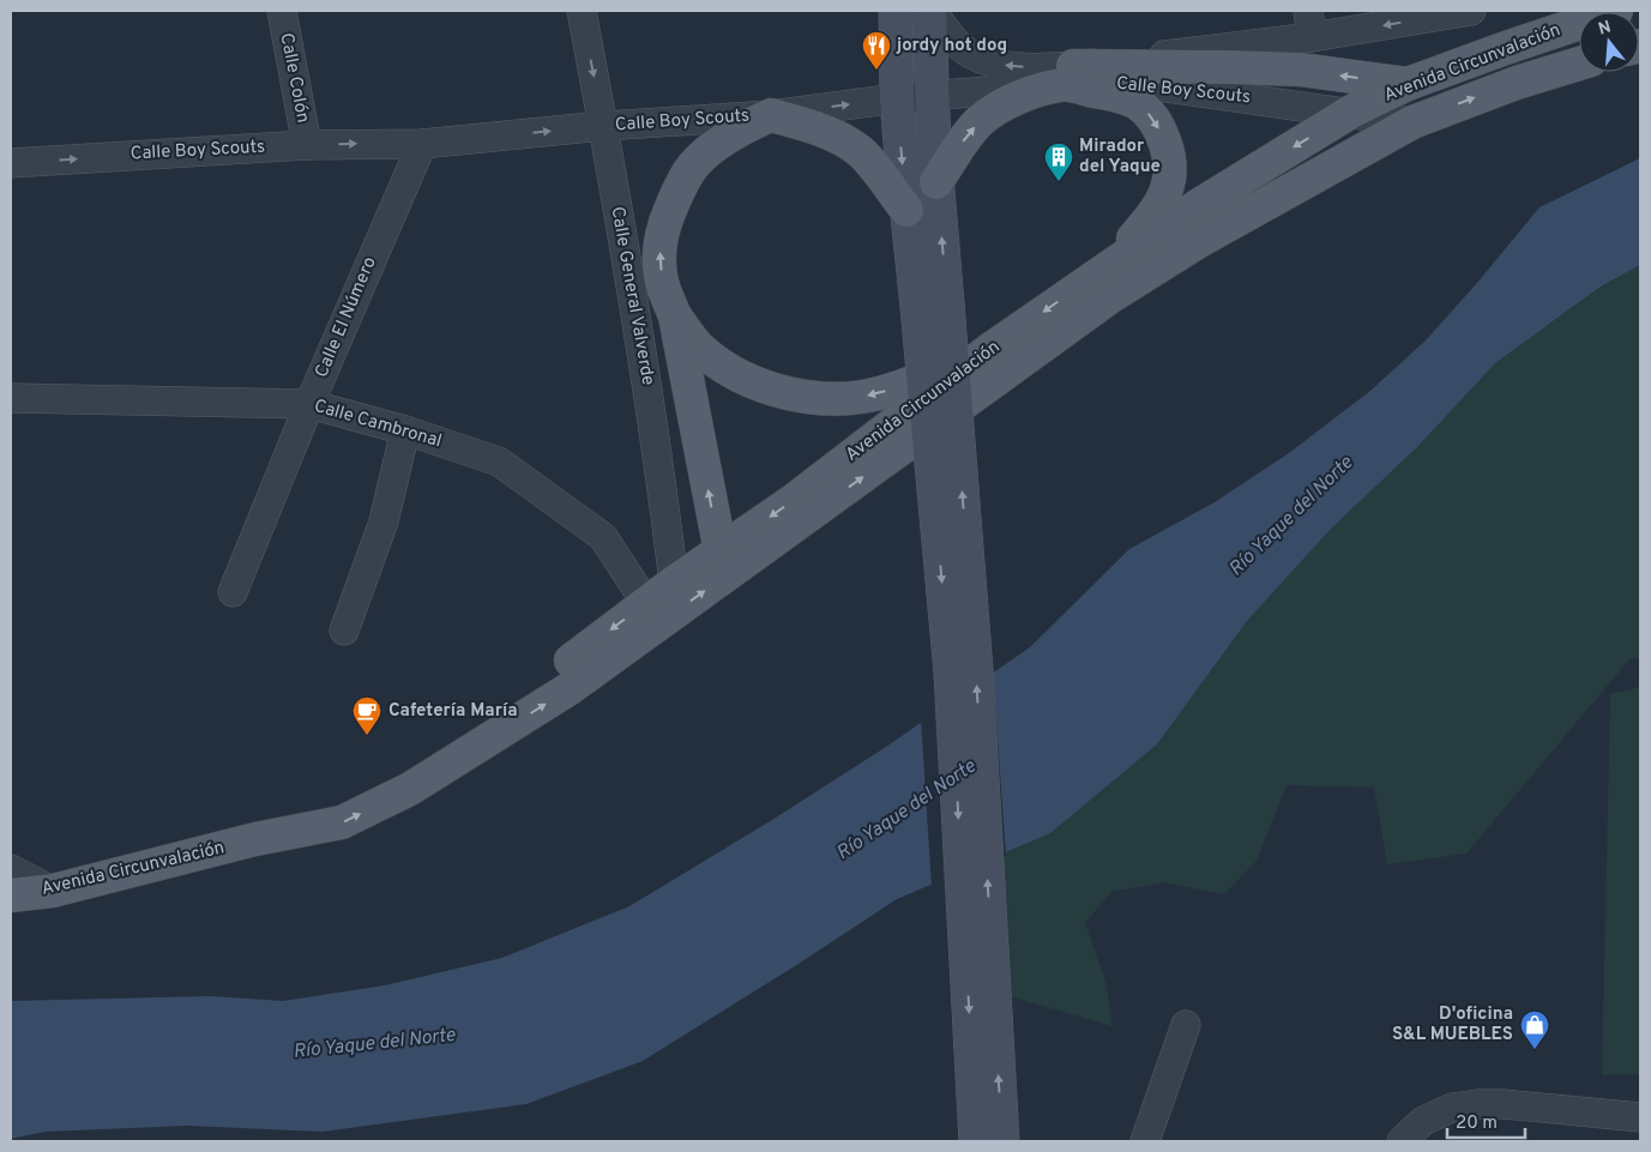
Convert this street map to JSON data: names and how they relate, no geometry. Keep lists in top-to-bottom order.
{
  "streets": {
    "main road": ["Avenida Circunvalación"],
    "street": [
      "Calle Colón",
      "Calle Boy Scouts",
      "Calle General Valverde",
      "Calle El Número",
      "Calle Cambronal"
    ]
  },
  "crossings": [
    ["Avenida Circunvalación", "Calle Boy Scouts"],
    ["Avenida Circunvalación", "Calle General Valverde"],
    ["Avenida Circunvalación", "Calle Cambronal"],
    ["Calle Colón", "Calle Boy Scouts"],
    ["Calle Boy Scouts", "Calle General Valverde"],
    ["Calle Boy Scouts", "Calle El Número"],
    ["Calle El Número", "Calle Cambronal"]
  ],
  "water": ["Río Yaque del Norte"],
  "places": {
    "restaurant": ["jordy hot dog"],
    "building": ["Mirador del Yaque"],
    "cafe": ["Cafetería María"],
    "shop": ["D'oficina S&L MUEBLES"]
  },
  "scale_bar": "20 m",
  "north": "top"
}
